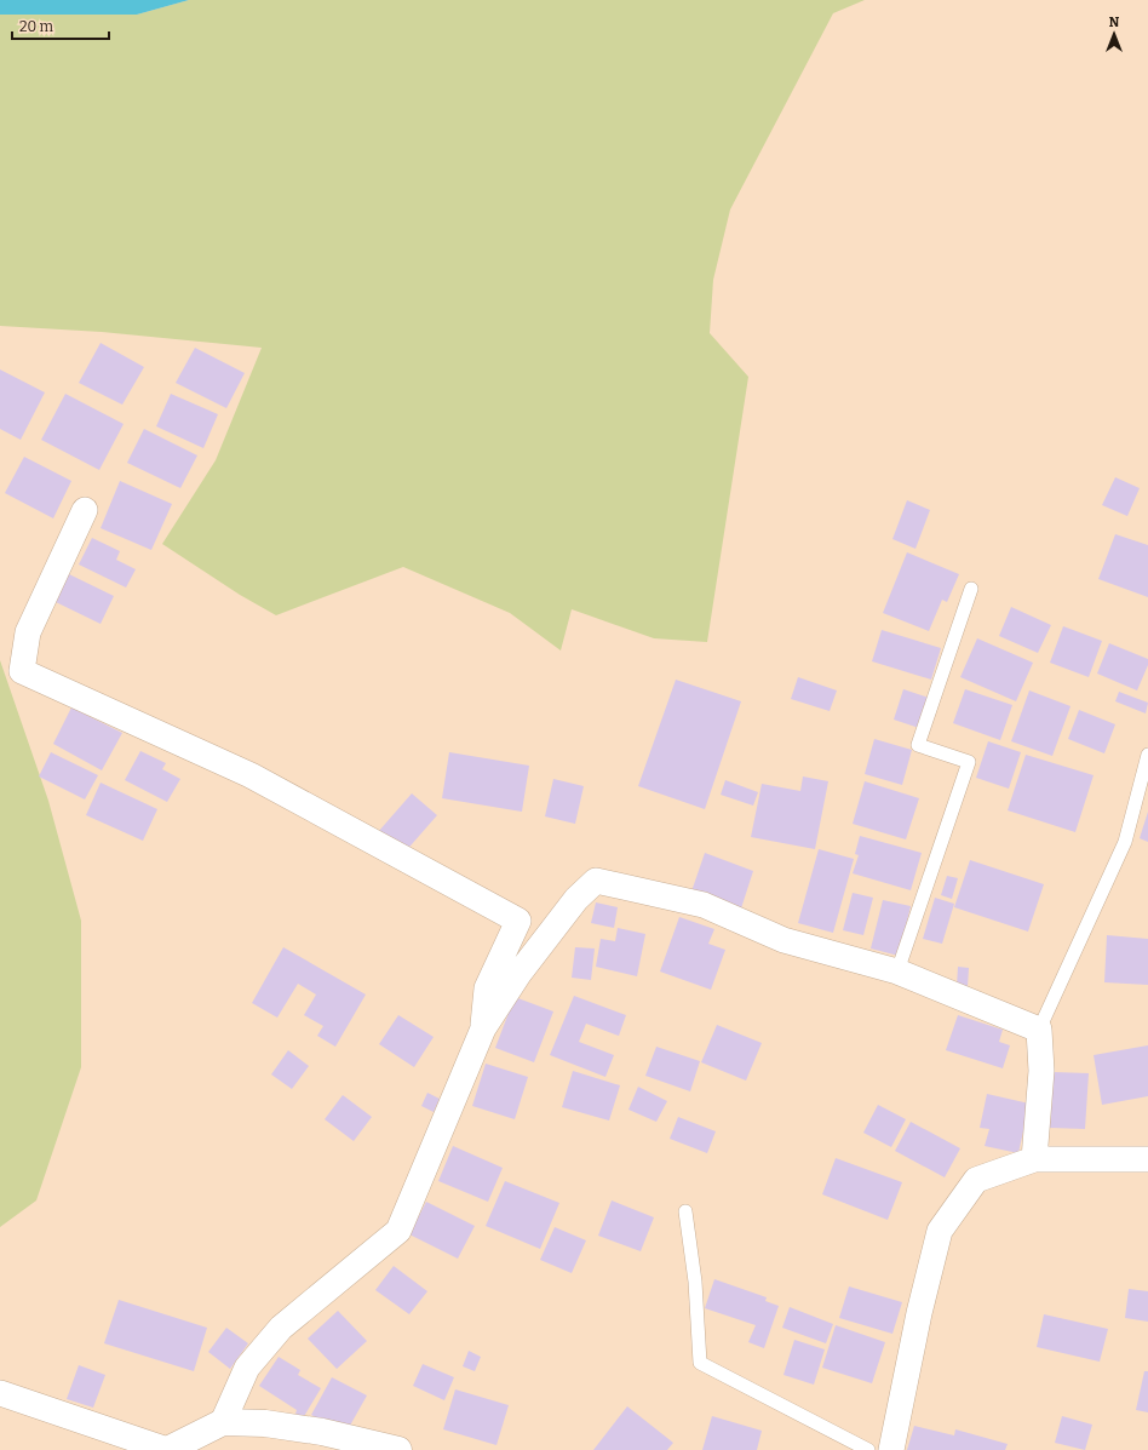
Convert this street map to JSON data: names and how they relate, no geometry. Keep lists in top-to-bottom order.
{
  "scale_bar": "20 m",
  "north": "top"
}
